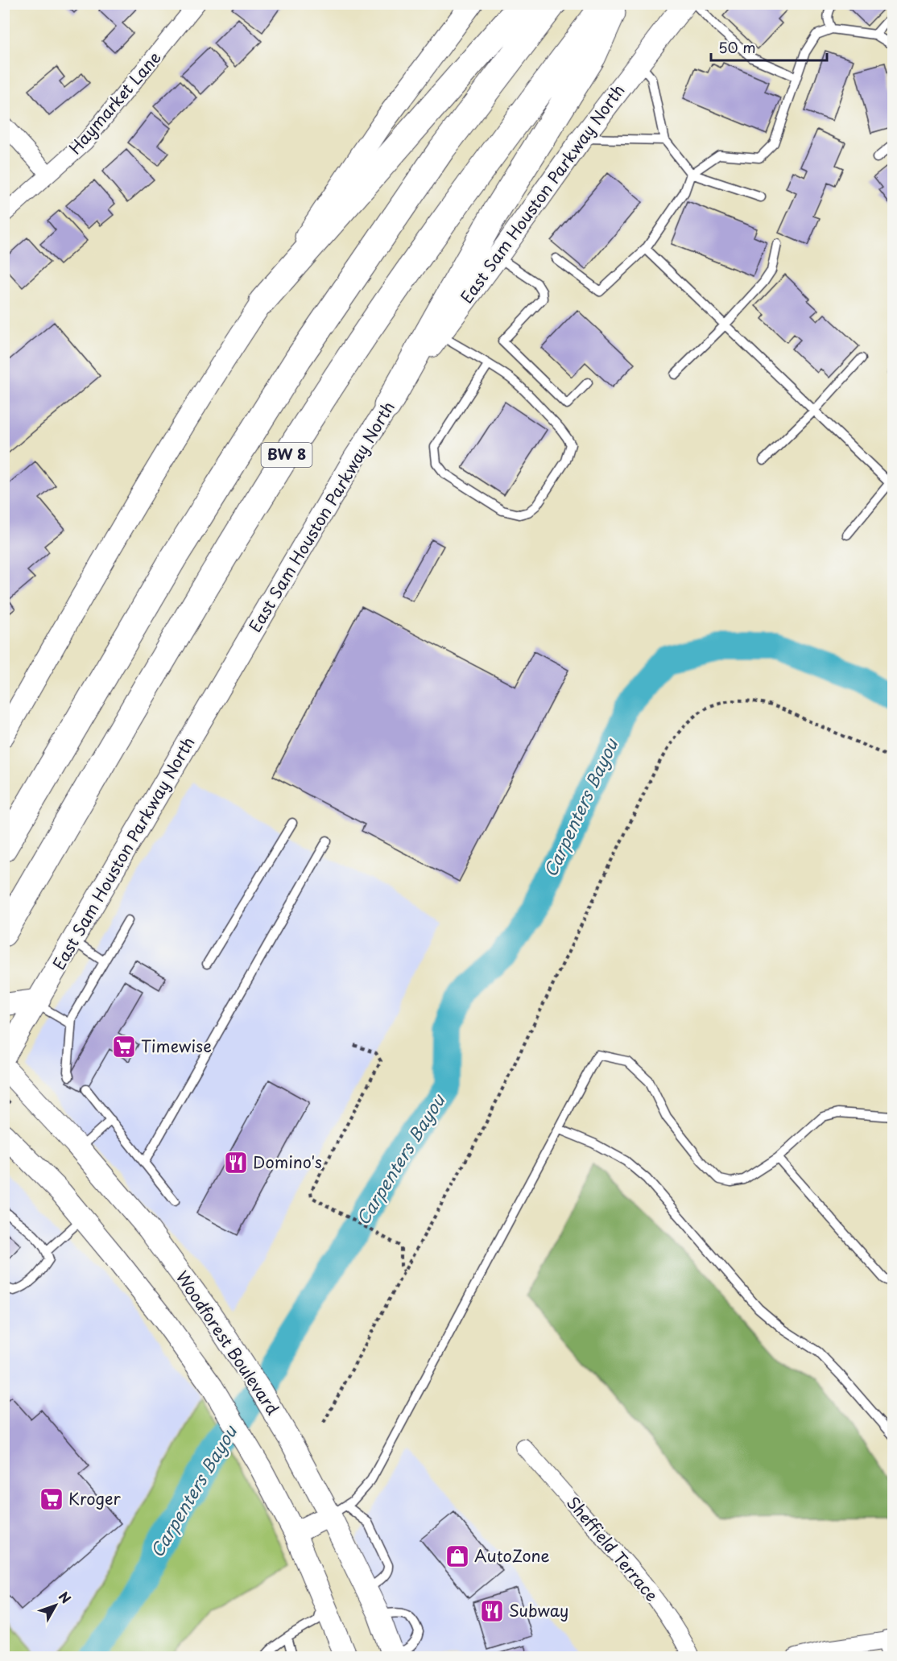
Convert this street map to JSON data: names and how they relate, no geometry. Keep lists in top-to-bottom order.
{
  "streets": {
    "highway": ["BW 8"],
    "main road": ["East Sam Houston Parkway North", "Woodforest Boulevard"],
    "street": ["Haymarket Lane", "Sheffield Terrace"]
  },
  "water": ["Carpenters Bayou"],
  "places": {
    "supermarket": ["Timewise", "Kroger"],
    "restaurant": ["Domino's", "Subway"],
    "shop": ["AutoZone"]
  },
  "scale_bar": "50 m",
  "north": "top right"
}
